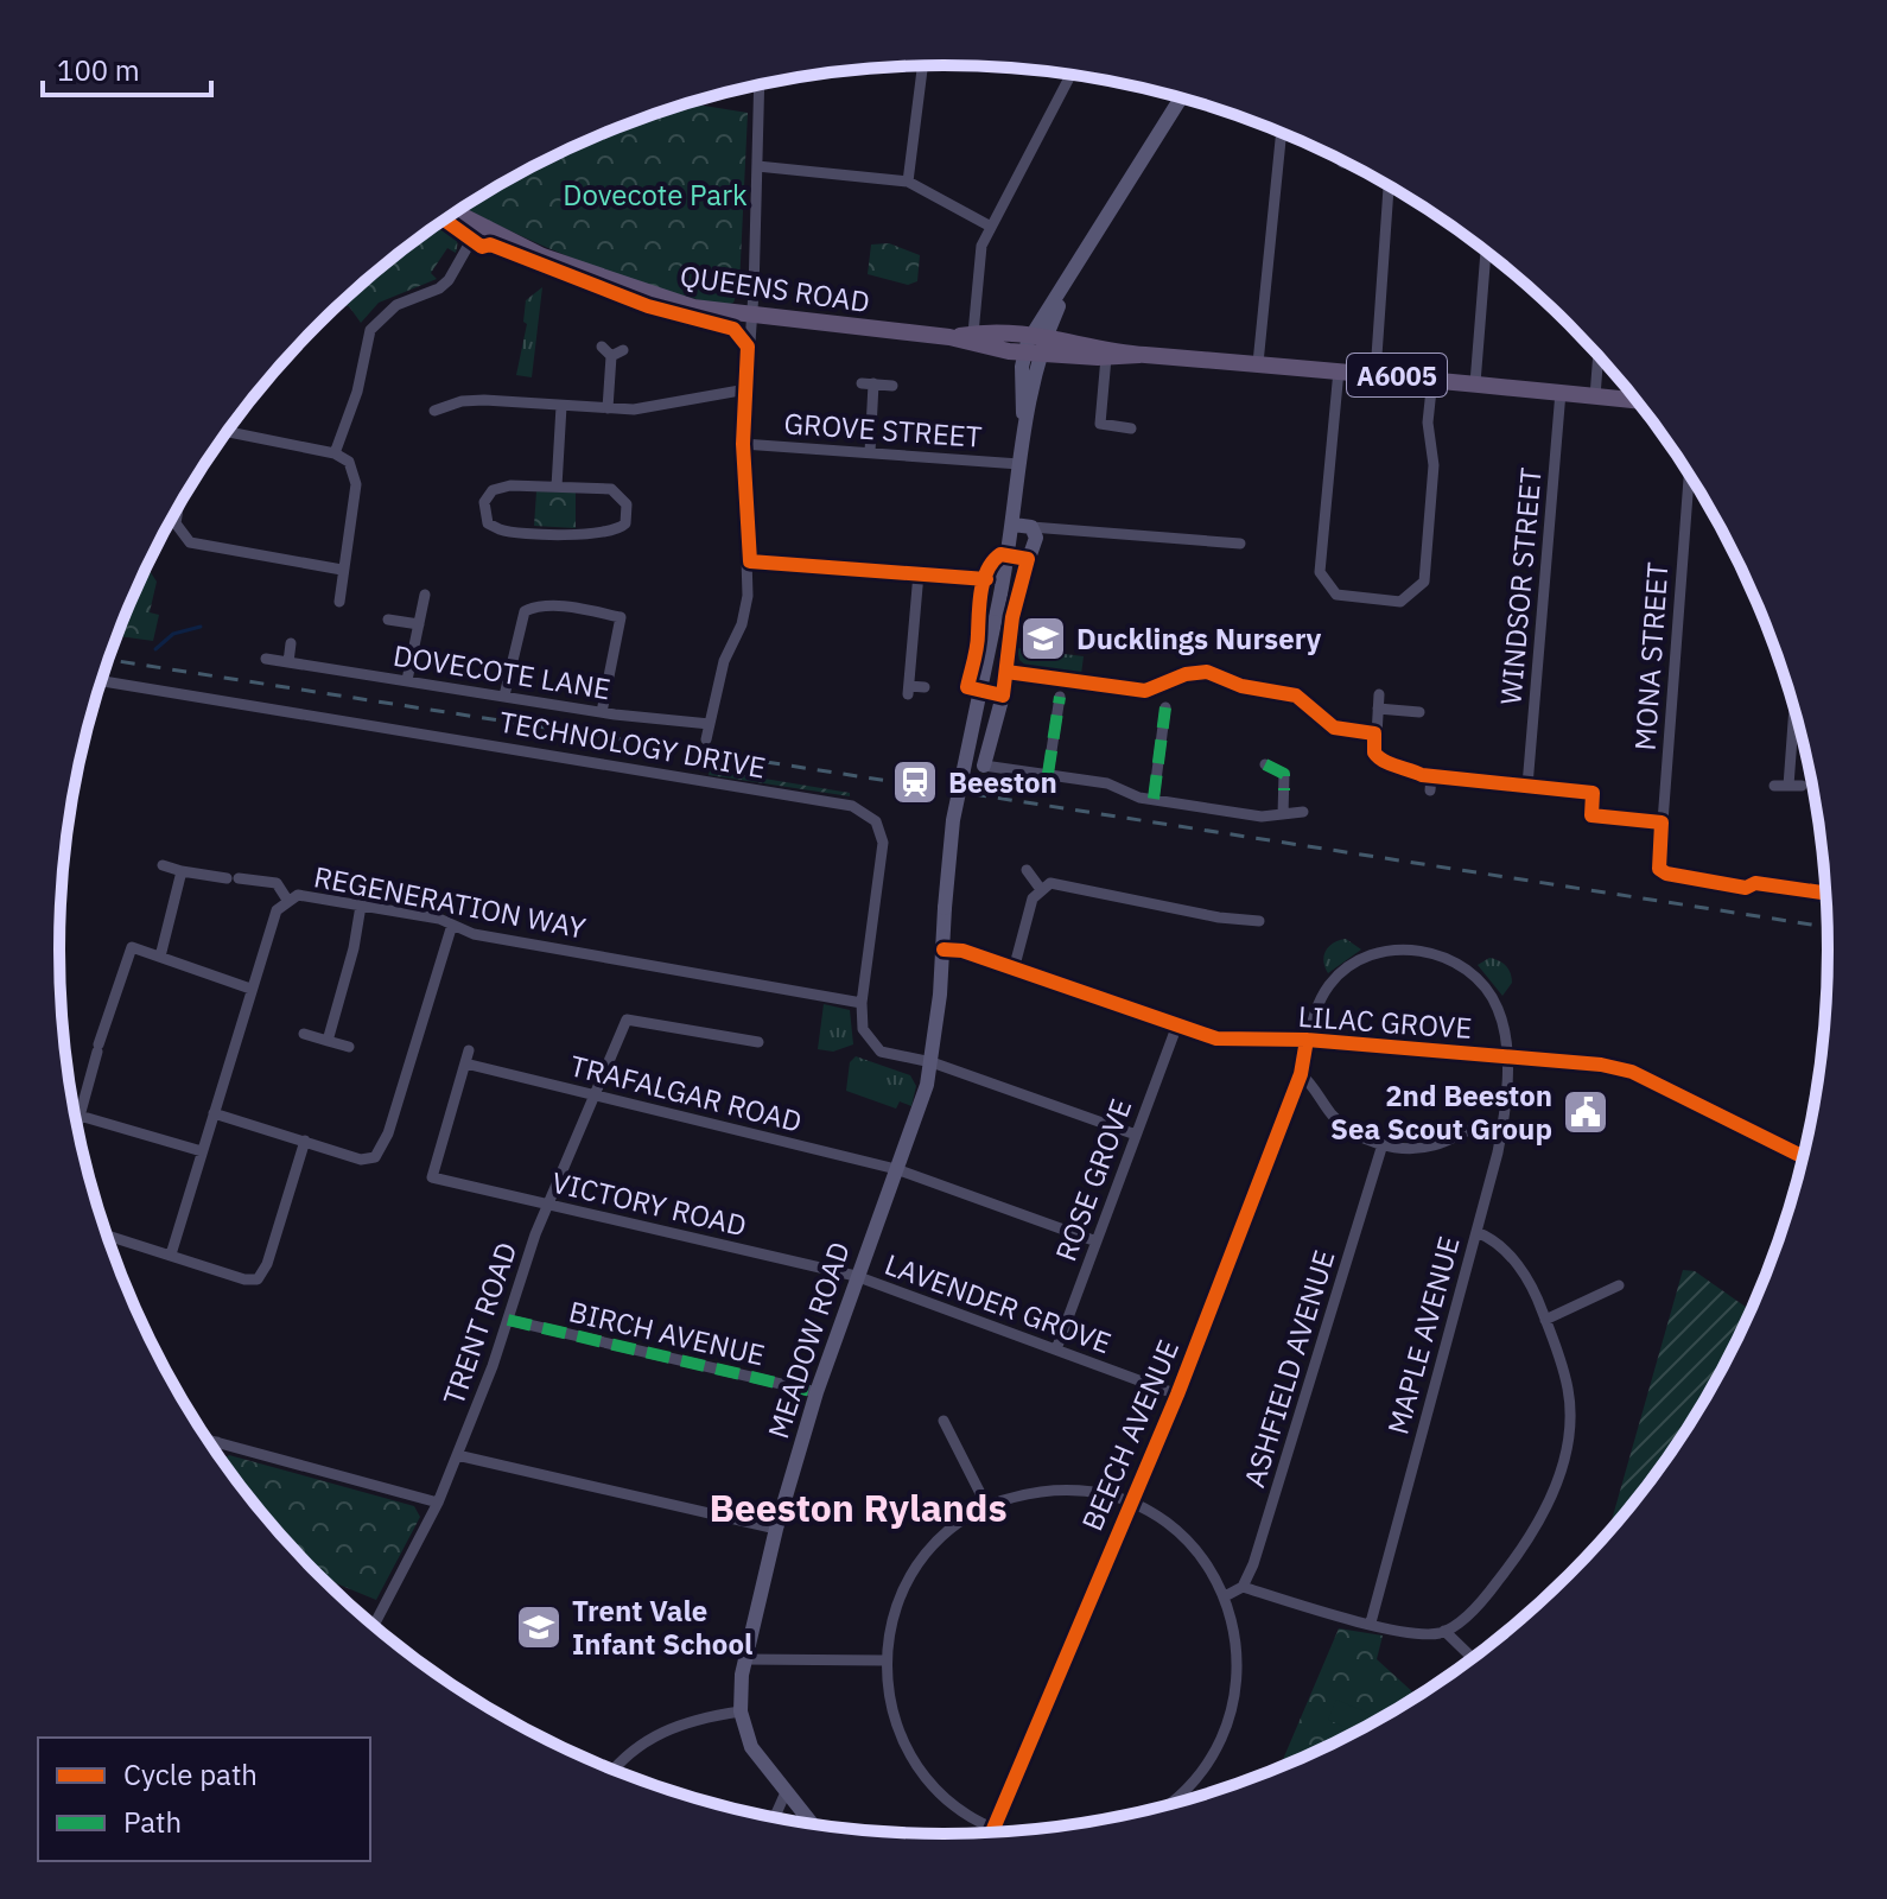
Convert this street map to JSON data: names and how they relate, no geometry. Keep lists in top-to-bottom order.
{
  "streets": {
    "main road": ["QUEENS ROAD", "A6005"],
    "street": [
      "GROVE STREET",
      "WINDSOR STREET",
      "MONA STREET",
      "DOVECOTE LANE",
      "TECHNOLOGY DRIVE",
      "REGENERATION WAY",
      "LILAC GROVE",
      "TRAFALGAR ROAD",
      "ROSE GROVE",
      "VICTORY ROAD",
      "LAVENDER GROVE",
      "TRENT ROAD",
      "BIRCH AVENUE",
      "MAPLE AVENUE",
      "MEADOW ROAD",
      "ASHFIELD AVENUE",
      "BEECH AVENUE"
    ]
  },
  "crossings": [
    ["QUEENS ROAD", "A6005"],
    ["QUEENS ROAD", "WINDSOR STREET"],
    ["QUEENS ROAD", "MEADOW ROAD"],
    ["GROVE STREET", "MEADOW ROAD"],
    ["TECHNOLOGY DRIVE", "REGENERATION WAY"],
    ["TECHNOLOGY DRIVE", "MEADOW ROAD"],
    ["LILAC GROVE", "ROSE GROVE"],
    ["LILAC GROVE", "MAPLE AVENUE"],
    ["LILAC GROVE", "MEADOW ROAD"],
    ["LILAC GROVE", "BEECH AVENUE"],
    ["TRAFALGAR ROAD", "ROSE GROVE"],
    ["TRAFALGAR ROAD", "VICTORY ROAD"],
    ["TRAFALGAR ROAD", "TRENT ROAD"],
    ["TRAFALGAR ROAD", "MEADOW ROAD"],
    ["ROSE GROVE", "LAVENDER GROVE"],
    ["VICTORY ROAD", "LAVENDER GROVE"],
    ["VICTORY ROAD", "TRENT ROAD"],
    ["VICTORY ROAD", "MEADOW ROAD"],
    ["LAVENDER GROVE", "MEADOW ROAD"],
    ["LAVENDER GROVE", "BEECH AVENUE"],
    ["TRENT ROAD", "BIRCH AVENUE"],
    ["BIRCH AVENUE", "MEADOW ROAD"],
    ["MAPLE AVENUE", "BEECH AVENUE"]
  ],
  "districts": ["Beeston Rylands"],
  "parks": ["Dovecote Park"],
  "places": {
    "school or university": ["Ducklings Nursery", "Trent Vale Infant School"],
    "station": ["Beeston"],
    "public building": ["2nd Beeston Sea Scout Group"]
  },
  "legend": ["Cycle path", "Path"],
  "scale_bar": "100 m"
}
